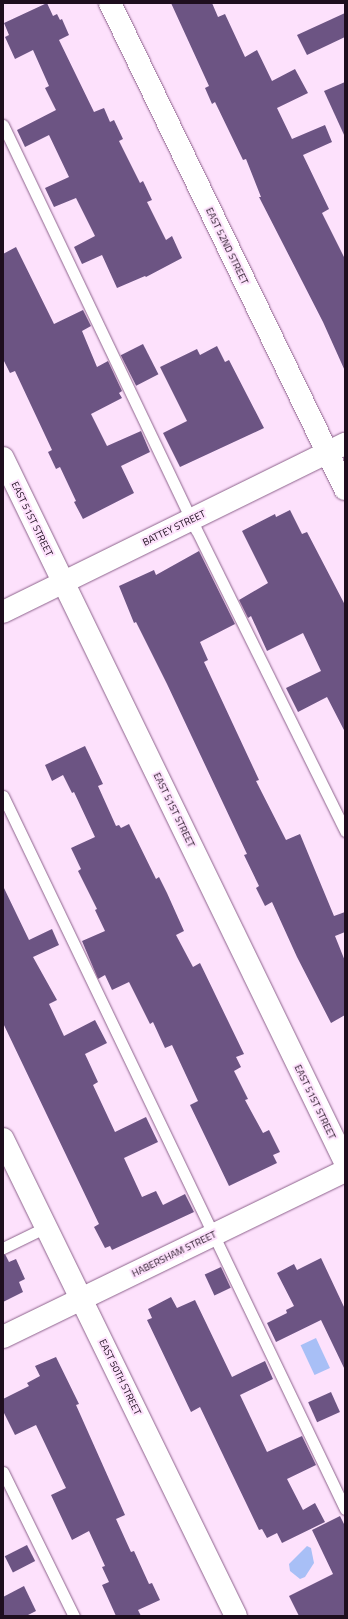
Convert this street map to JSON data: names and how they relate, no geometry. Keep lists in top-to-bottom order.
{
  "streets": {
    "street": [
      "EAST 52ND STREET",
      "EAST 51ST STREET",
      "BATTEY STREET",
      "HABERSHAM STREET",
      "EAST 50TH STREET"
    ]
  },
  "crossings": [
    ["EAST 52ND STREET", "BATTEY STREET"],
    ["EAST 51ST STREET", "BATTEY STREET"],
    ["HABERSHAM STREET", "EAST 50TH STREET"]
  ]
}
